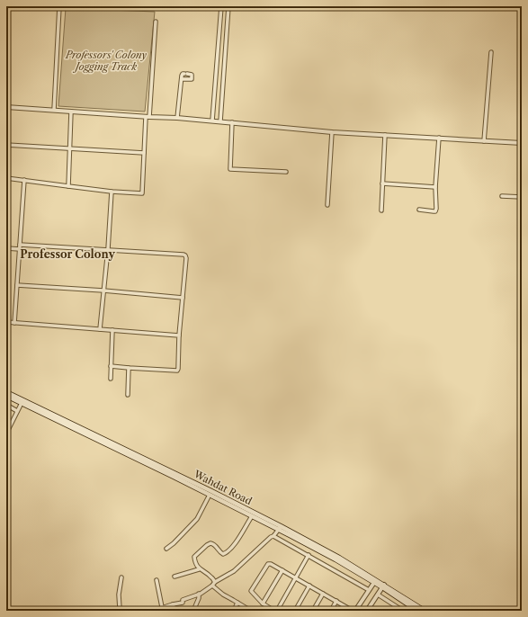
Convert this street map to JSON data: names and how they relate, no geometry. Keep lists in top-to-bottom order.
{
  "streets": {
    "main road": ["Wahdat Road"]
  },
  "districts": ["Professor Colony"],
  "parks": ["Professors' Colony Jogging Track"]
}
